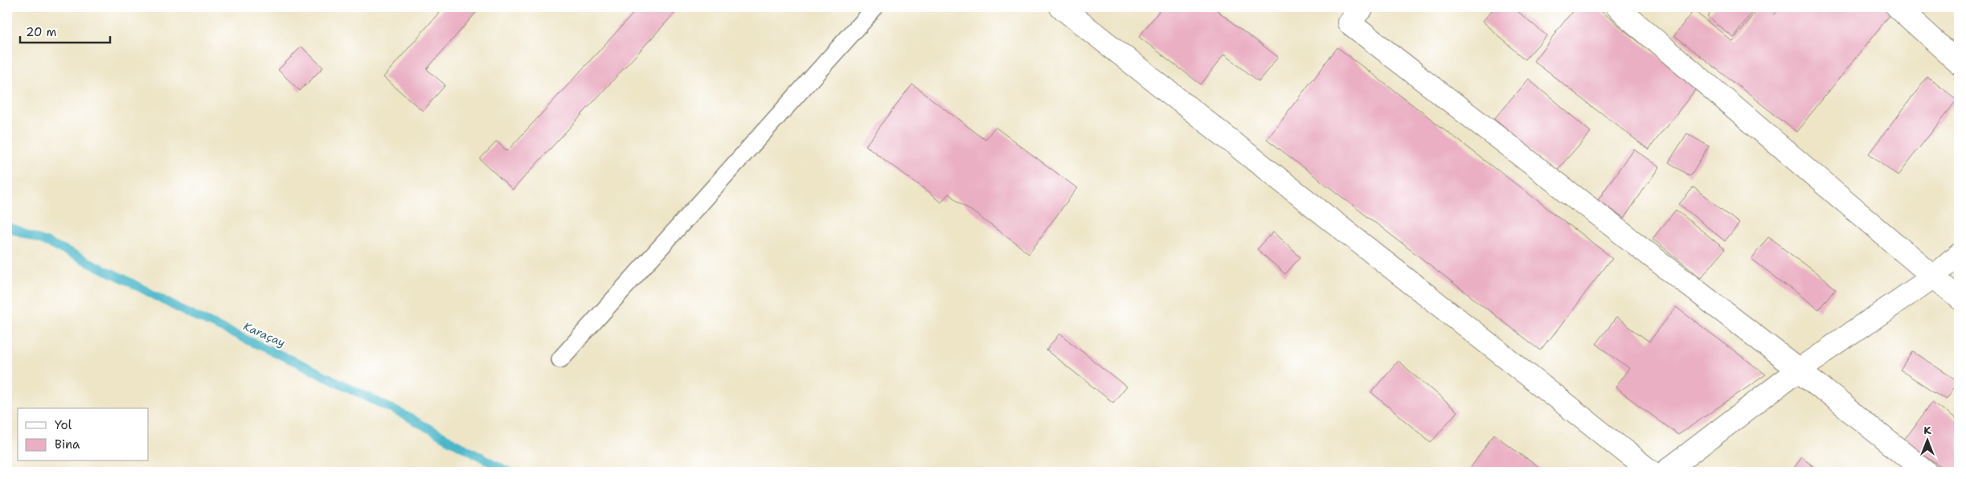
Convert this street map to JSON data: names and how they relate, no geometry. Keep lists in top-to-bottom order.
{
  "water": ["Karaçay"],
  "legend": ["Yol", "Bina"],
  "scale_bar": "20 m",
  "north": "top"
}
